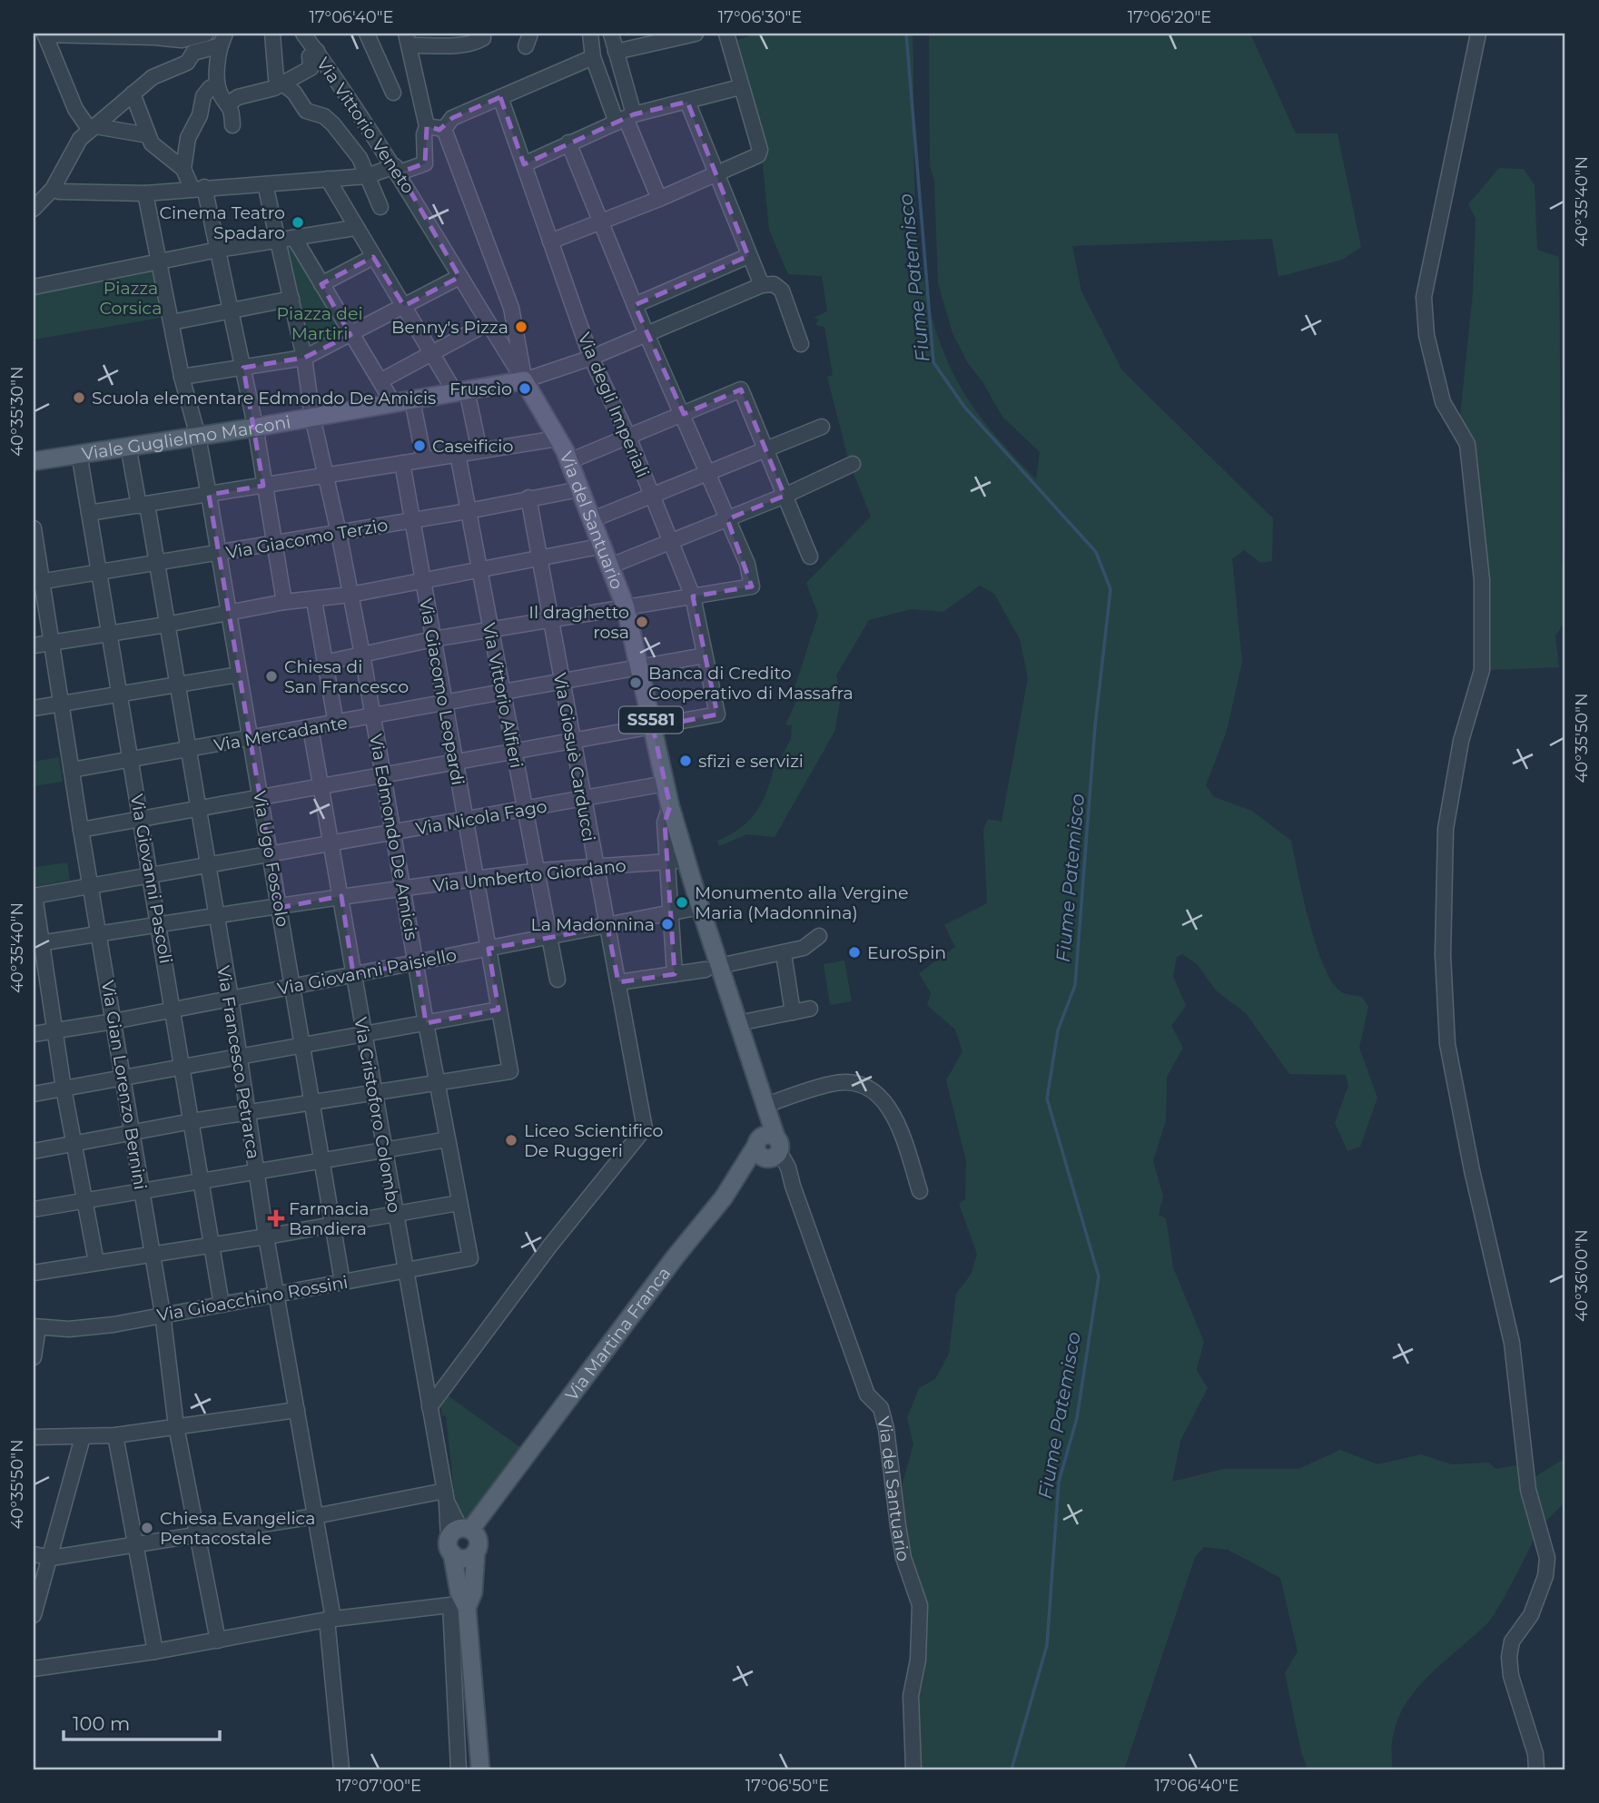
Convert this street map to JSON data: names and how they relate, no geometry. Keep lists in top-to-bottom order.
{
  "streets": {
    "main road": [
      "Viale Guglielmo Marconi",
      "Via del Santuario",
      "SS581",
      "Via Martina Franca"
    ],
    "street": [
      "Via Vittorio Veneto",
      "Via degli Imperiali",
      "Via Giacomo Terzio",
      "Via Giacomo Leopardi",
      "Via Vittorio Alfieri",
      "Via Mercadante",
      "Via Giosuè Carducci",
      "Via Nicola Fago",
      "Via Edmondo De Amicis",
      "Via Ugo Foscolo",
      "Via Umberto Giordano",
      "Via Giovanni Pascoli",
      "Via Giovanni Paisiello",
      "Via Francesco Petrarca",
      "Via Gian Lorenzo Bernini",
      "Via Cristoforo Colombo",
      "Via Gioacchino Rossini"
    ]
  },
  "crossings": [
    ["Via Vittorio Veneto", "Viale Guglielmo Marconi"],
    ["Via Vittorio Veneto", "Via del Santuario"],
    ["Via degli Imperiali", "Via del Santuario"],
    ["Via degli Imperiali", "Via Mercadante"],
    ["Viale Guglielmo Marconi", "Via del Santuario"],
    ["Viale Guglielmo Marconi", "Via Edmondo De Amicis"],
    ["Viale Guglielmo Marconi", "Via Ugo Foscolo"],
    ["Viale Guglielmo Marconi", "Via Giovanni Pascoli"],
    ["Viale Guglielmo Marconi", "Via Francesco Petrarca"],
    ["Via del Santuario", "Via Giacomo Terzio"],
    ["Via del Santuario", "Via Mercadante"],
    ["Via del Santuario", "Via Nicola Fago"],
    ["Via del Santuario", "Via Umberto Giordano"],
    ["Via del Santuario", "Via Giovanni Paisiello"],
    ["Via del Santuario", "Via Martina Franca"],
    ["Via Giacomo Terzio", "Via Giacomo Leopardi"],
    ["Via Giacomo Terzio", "Via Vittorio Alfieri"],
    ["Via Giacomo Terzio", "Via Giosuè Carducci"],
    ["Via Giacomo Terzio", "Via Edmondo De Amicis"],
    ["Via Giacomo Terzio", "Via Ugo Foscolo"],
    ["Via Giacomo Terzio", "Via Giovanni Pascoli"],
    ["Via Giacomo Terzio", "Via Francesco Petrarca"],
    ["Via Giacomo Terzio", "Via Gian Lorenzo Bernini"],
    ["Via Giacomo Leopardi", "Via Mercadante"],
    ["Via Giacomo Leopardi", "Via Nicola Fago"],
    ["Via Giacomo Leopardi", "Via Edmondo De Amicis"],
    ["Via Giacomo Leopardi", "Via Umberto Giordano"],
    ["Via Giacomo Leopardi", "Via Giovanni Paisiello"],
    ["Via Vittorio Alfieri", "Via Mercadante"],
    ["Via Vittorio Alfieri", "Via Nicola Fago"],
    ["Via Vittorio Alfieri", "Via Umberto Giordano"],
    ["Via Vittorio Alfieri", "Via Giovanni Paisiello"],
    ["Via Mercadante", "Via Giosuè Carducci"],
    ["Via Mercadante", "Via Edmondo De Amicis"],
    ["Via Mercadante", "Via Ugo Foscolo"],
    ["Via Mercadante", "Via Giovanni Pascoli"],
    ["Via Mercadante", "Via Francesco Petrarca"],
    ["Via Mercadante", "Via Gian Lorenzo Bernini"],
    ["Via Mercadante", "Via Cristoforo Colombo"],
    ["Via Giosuè Carducci", "Via Nicola Fago"],
    ["Via Giosuè Carducci", "Via Umberto Giordano"],
    ["Via Giosuè Carducci", "Via Giovanni Paisiello"],
    ["Via Giosuè Carducci", "Via Cristoforo Colombo"],
    ["Via Nicola Fago", "Via Edmondo De Amicis"],
    ["Via Nicola Fago", "Via Ugo Foscolo"],
    ["Via Nicola Fago", "Via Giovanni Pascoli"],
    ["Via Nicola Fago", "Via Francesco Petrarca"],
    ["Via Nicola Fago", "Via Gian Lorenzo Bernini"],
    ["Via Nicola Fago", "Via Cristoforo Colombo"],
    ["Via Edmondo De Amicis", "Via Umberto Giordano"],
    ["Via Edmondo De Amicis", "Via Giovanni Paisiello"],
    ["Via Edmondo De Amicis", "Via Gioacchino Rossini"],
    ["Via Ugo Foscolo", "Via Umberto Giordano"],
    ["Via Ugo Foscolo", "Via Giovanni Paisiello"],
    ["Via Ugo Foscolo", "Via Gioacchino Rossini"],
    ["Via Umberto Giordano", "Via Giovanni Pascoli"],
    ["Via Umberto Giordano", "Via Francesco Petrarca"],
    ["Via Umberto Giordano", "Via Gian Lorenzo Bernini"],
    ["Via Umberto Giordano", "Via Cristoforo Colombo"],
    ["Via Giovanni Pascoli", "Via Giovanni Paisiello"],
    ["Via Giovanni Pascoli", "Via Gioacchino Rossini"],
    ["Via Giovanni Paisiello", "Via Francesco Petrarca"],
    ["Via Giovanni Paisiello", "Via Gian Lorenzo Bernini"],
    ["Via Giovanni Paisiello", "Via Cristoforo Colombo"],
    ["Via Francesco Petrarca", "Via Gioacchino Rossini"],
    ["Via Gian Lorenzo Bernini", "Via Gioacchino Rossini"],
    ["Via Cristoforo Colombo", "Via Gioacchino Rossini"],
    ["Via Cristoforo Colombo", "Via Martina Franca"]
  ],
  "water": ["Fiume Patemisco"],
  "parks": ["Piazza Corsica", "Piazza dei Martiri"],
  "places": {
    "other": [
      "Cinema Teatro Spadaro",
      "Benny's Pizza",
      "Fruscìo",
      "Scuola elementare Edmondo De Amicis",
      "Caseificio",
      "Il draghetto rosa",
      "Chiesa di San Francesco",
      "Banca di Credito Cooperativo di Massafra",
      "sfizi e servizi",
      "Monumento alla Vergine Maria (Madonnina)",
      "La Madonnina",
      "EuroSpin",
      "Liceo Scientifico De Ruggeri",
      "Chiesa Evangelica Pentacostale"
    ],
    "health": ["Farmacia Bandiera"]
  },
  "scale_bar": "100 m",
  "coordinates": [
    "17°06'40\"E",
    "17°06'30\"E",
    "17°06'20\"E",
    "40°35'40\"N",
    "40°35'30\"N",
    "40°35'50\"N",
    "40°36'00\"N",
    "17°07'00\"E",
    "17°06'50\"E"
  ]
}
